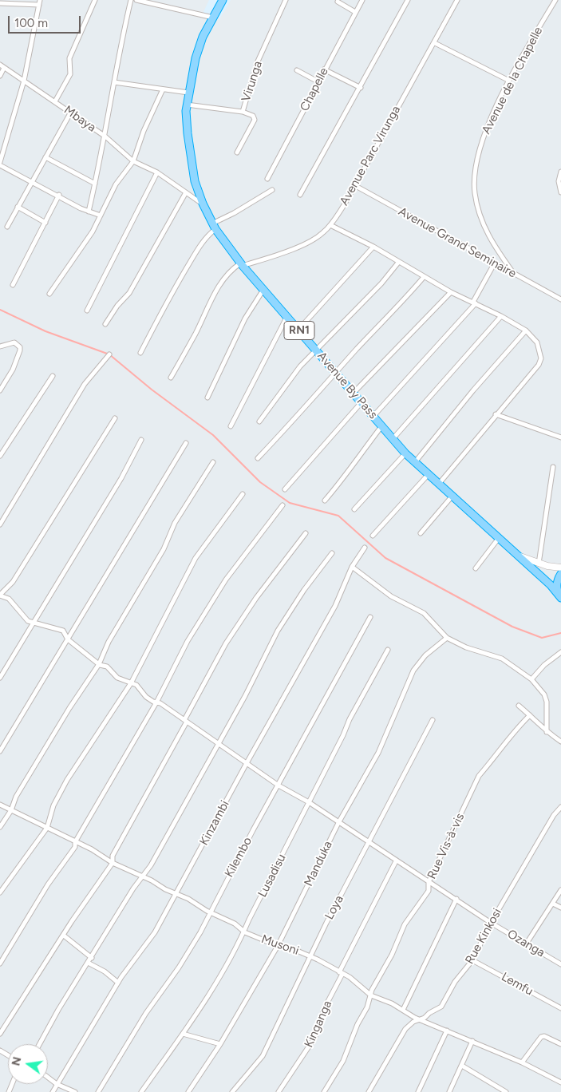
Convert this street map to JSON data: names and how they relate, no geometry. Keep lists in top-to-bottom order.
{
  "streets": {
    "highway": ["RN1", "Avenue By Pass"],
    "street": [
      "Avenue de la Chapelle",
      "Virunga",
      "Chapelle",
      "Mbaya",
      "Avenue Parc Virunga",
      "Avenue Grand Seminaire",
      "Kinzambi",
      "Rue Vis-à-vis",
      "Kilembo",
      "Manduka",
      "Lusadisu",
      "Loya",
      "Rue Kinkosi",
      "Ozanga",
      "Musoni",
      "Lemfu",
      "Kinganga"
    ]
  },
  "crossings": [
    ["Avenue de la Chapelle", "Avenue Grand Seminaire"],
    ["Virunga", "Avenue By Pass"],
    ["Mbaya", "Avenue By Pass"],
    ["Avenue Parc Virunga", "Avenue Grand Seminaire"],
    ["Avenue Parc Virunga", "Avenue By Pass"],
    ["Kinzambi", "Ozanga"],
    ["Kinzambi", "Musoni"],
    ["Rue Vis-à-vis", "Ozanga"],
    ["Rue Vis-à-vis", "Musoni"],
    ["Kilembo", "Ozanga"],
    ["Kilembo", "Musoni"],
    ["Manduka", "Ozanga"],
    ["Manduka", "Musoni"],
    ["Lusadisu", "Ozanga"],
    ["Lusadisu", "Musoni"],
    ["Loya", "Ozanga"],
    ["Loya", "Musoni"],
    ["Rue Kinkosi", "Ozanga"],
    ["Rue Kinkosi", "Musoni"],
    ["Rue Kinkosi", "Lemfu"],
    ["Ozanga", "Kinganga"],
    ["Musoni", "Kinganga"]
  ],
  "scale_bar": "100 m",
  "north": "left"
}
